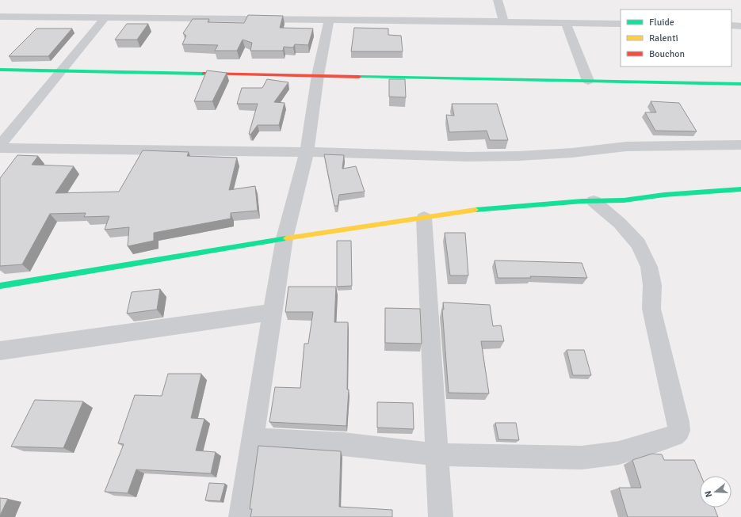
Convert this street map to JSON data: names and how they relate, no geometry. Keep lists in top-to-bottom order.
{
  "legend": ["Fluide", "Ralenti", "Bouchon"],
  "north": "left"
}
